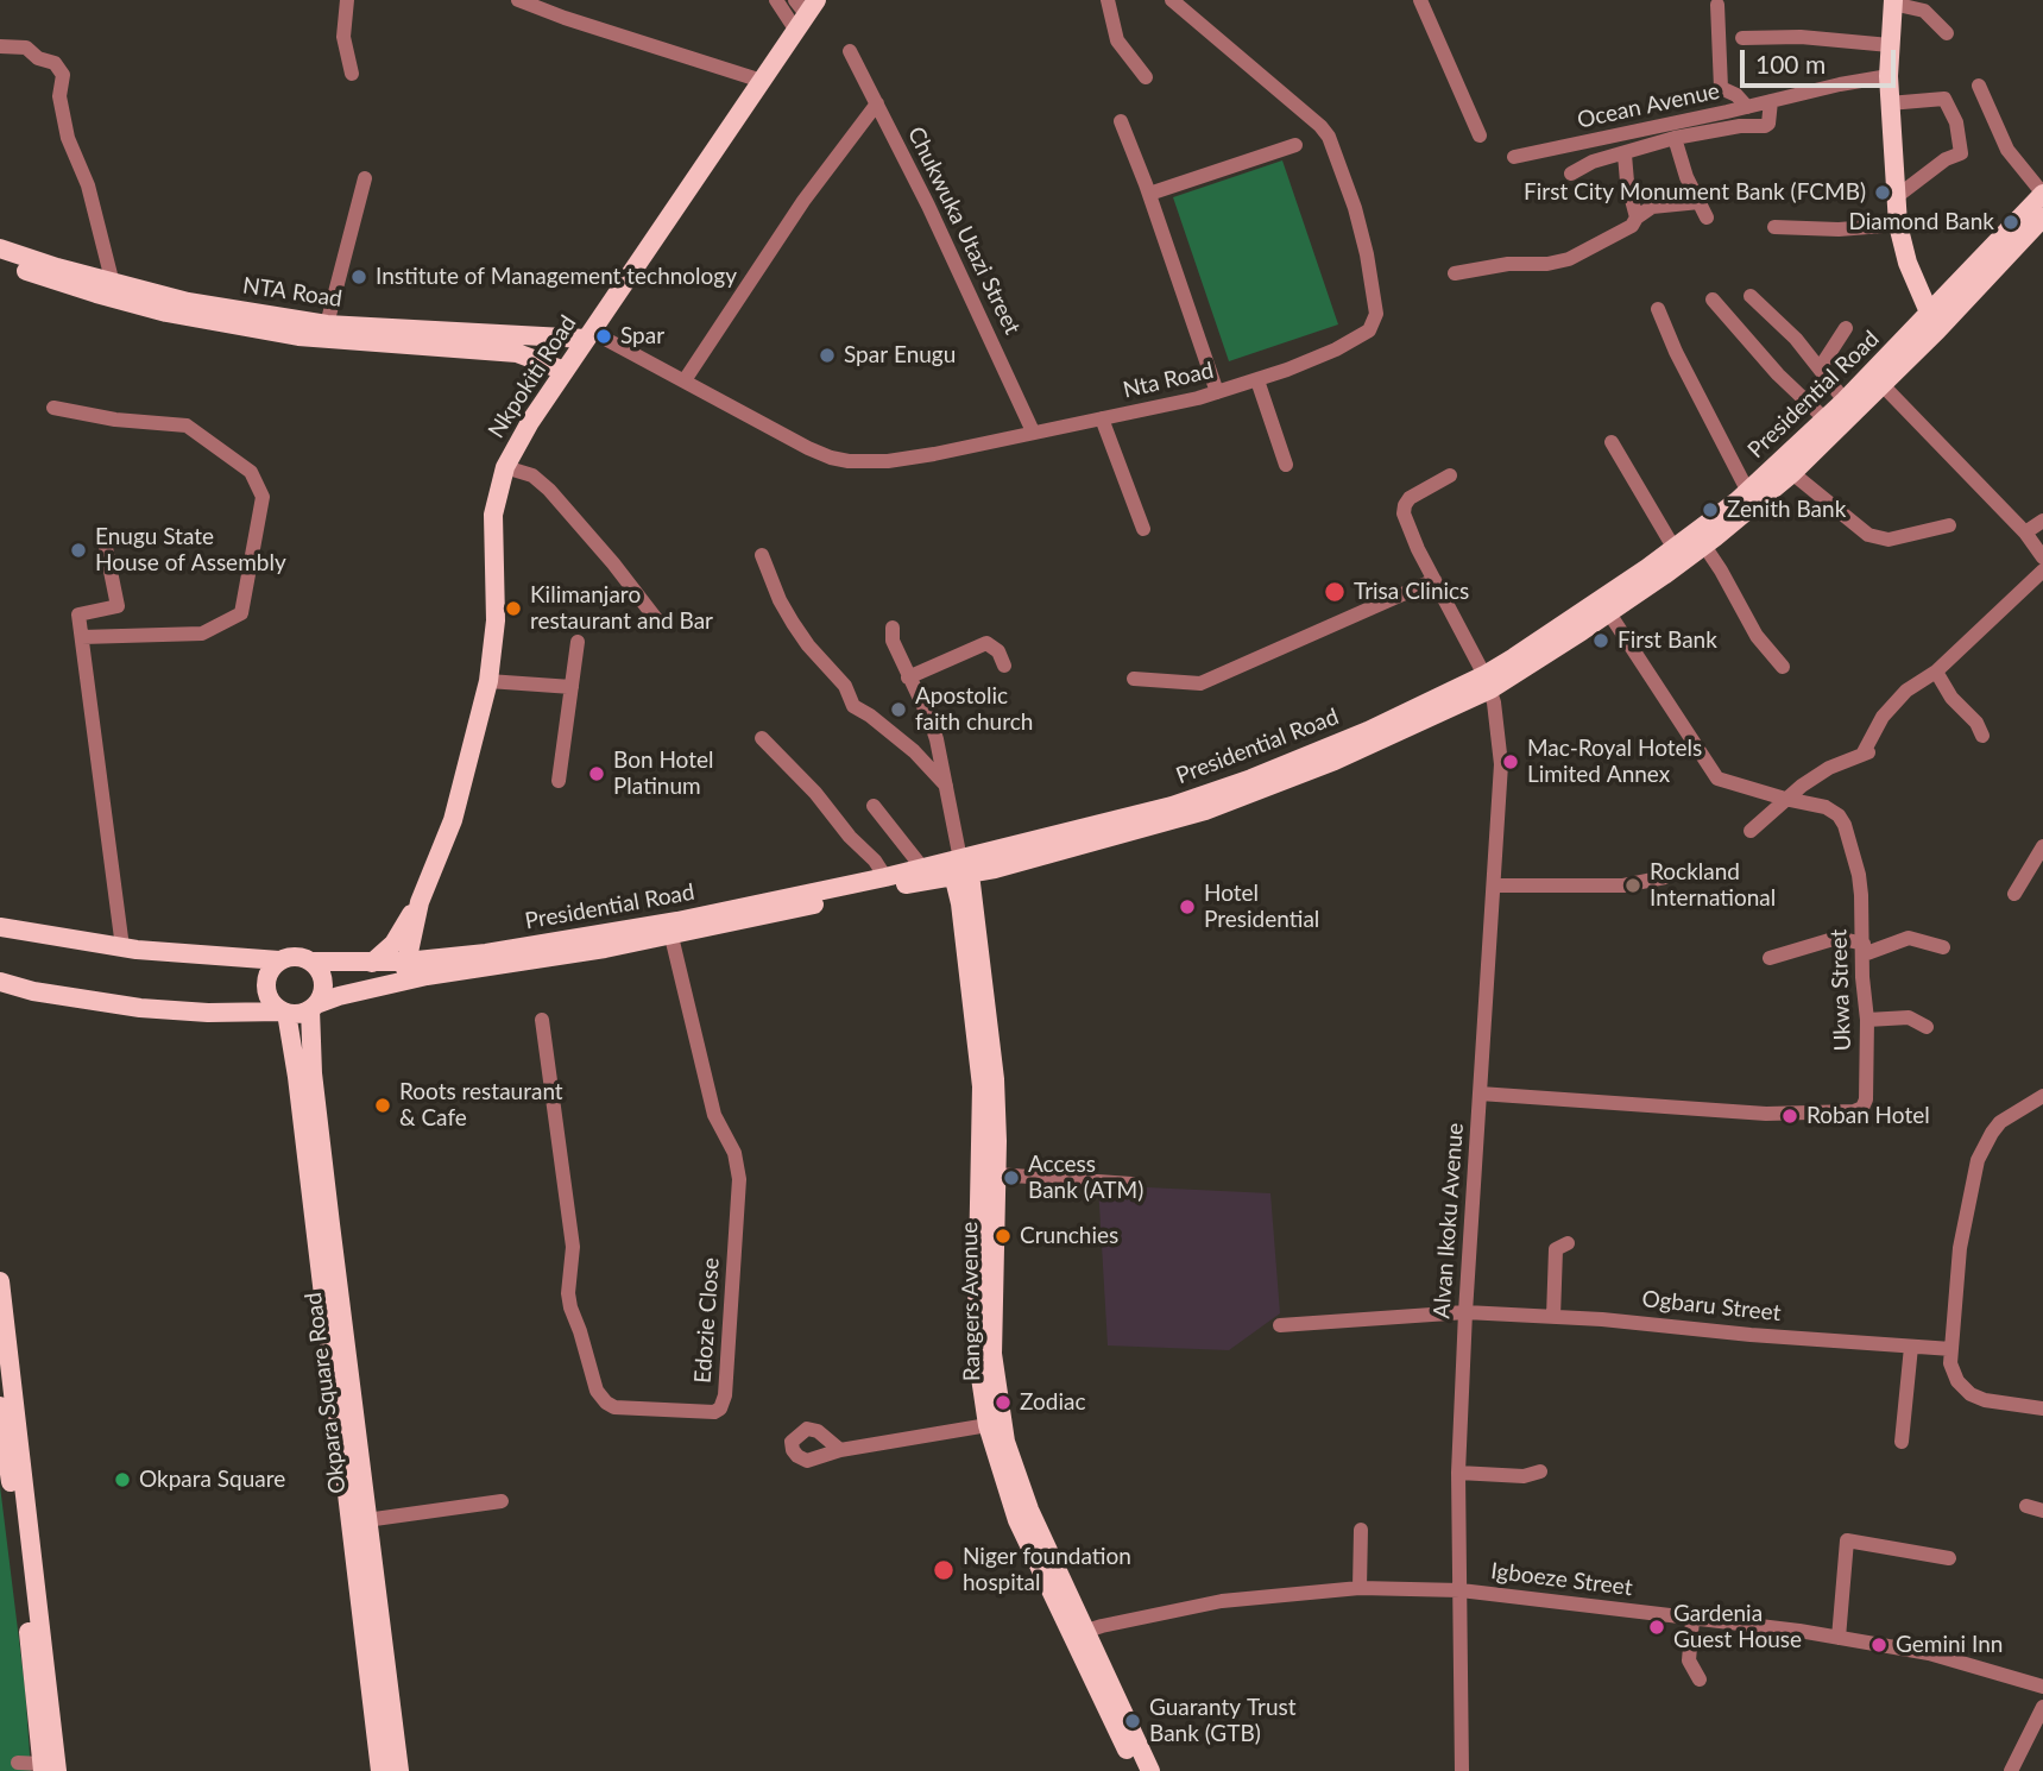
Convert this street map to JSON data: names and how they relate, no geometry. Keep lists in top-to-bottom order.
{
  "streets": {
    "main road": [
      "NTA Road",
      "Nkpokiti Road",
      "Presidential Road",
      "Rangers Avenue",
      "Okpara Square Road"
    ],
    "street": [
      "Ocean Avenue",
      "Chukwuka Utazi Street",
      "Nta Road",
      "Ukwa Street",
      "Alvan Ikoku Avenue",
      "Ogbaru Street",
      "Edozie Close",
      "Igboeze Street"
    ]
  },
  "crossings": [
    ["Chukwuka Utazi Street", "Nta Road"],
    ["NTA Road", "Nkpokiti Road"],
    ["NTA Road", "Nta Road"],
    ["Nkpokiti Road", "Nta Road"],
    ["Nkpokiti Road", "Presidential Road"],
    ["Presidential Road", "Ukwa Street"],
    ["Presidential Road", "Alvan Ikoku Avenue"],
    ["Presidential Road", "Edozie Close"],
    ["Presidential Road", "Okpara Square Road"],
    ["Ukwa Street", "Alvan Ikoku Avenue"],
    ["Alvan Ikoku Avenue", "Ogbaru Street"],
    ["Alvan Ikoku Avenue", "Igboeze Street"],
    ["Rangers Avenue", "Igboeze Street"]
  ],
  "places": [
    "First City Monument Bank (FCMB)",
    "Diamond Bank",
    "Institute of Management technology",
    "Spar",
    "Spar Enugu",
    "Zenith Bank",
    "Enugu State House of Assembly",
    "Trisa Clinics",
    "Kilimanjaro restaurant and Bar",
    "First Bank",
    "Apostolic faith church",
    "Mac-Royal Hotels Limited Annex",
    "Bon Hotel Platinum",
    "Rockland International",
    "Hotel Presidential",
    "Roots restaurant & Cafe",
    "Roban Hotel",
    "Access Bank (ATM)",
    "Crunchies",
    "Zodiac",
    "Okpara Square",
    "Niger foundation hospital",
    "Gardenia Guest House",
    "Gemini Inn",
    "Guaranty Trust Bank (GTB)"
  ],
  "scale_bar": "100 m"
}
